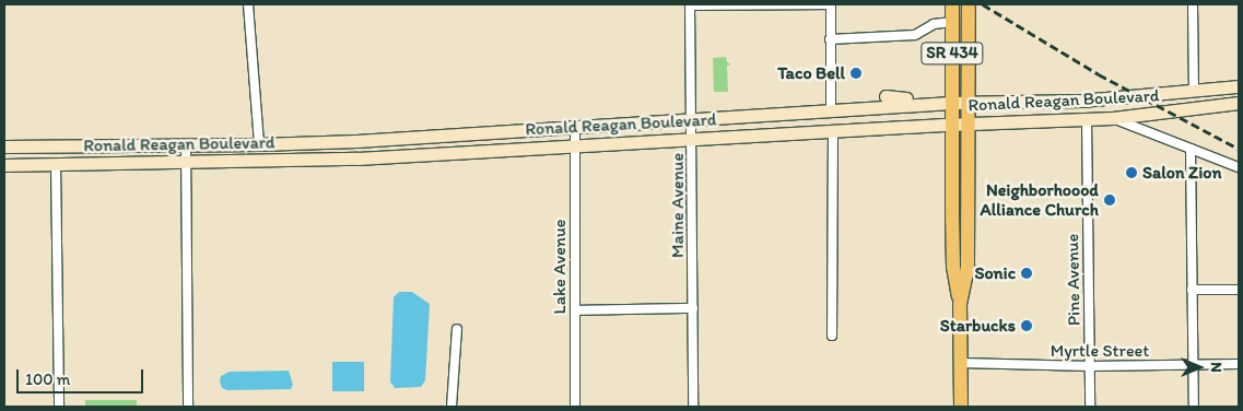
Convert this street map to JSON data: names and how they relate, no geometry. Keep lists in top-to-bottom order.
{
  "streets": {
    "main road": ["SR 434", "Ronald Reagan Boulevard"],
    "street": [
      "Maine Avenue",
      "Lake Avenue",
      "Pine Avenue",
      "Myrtle Street"
    ]
  },
  "crossings": [
    ["SR 434", "Ronald Reagan Boulevard"],
    ["SR 434", "Myrtle Street"],
    ["Ronald Reagan Boulevard", "Maine Avenue"],
    ["Ronald Reagan Boulevard", "Lake Avenue"],
    ["Ronald Reagan Boulevard", "Pine Avenue"],
    ["Pine Avenue", "Myrtle Street"]
  ],
  "places": [
    "Taco Bell",
    "Salon Zion",
    "Neighborhoood Alliance Church",
    "Sonic",
    "Starbucks"
  ],
  "scale_bar": "100 m",
  "north": "right"
}
